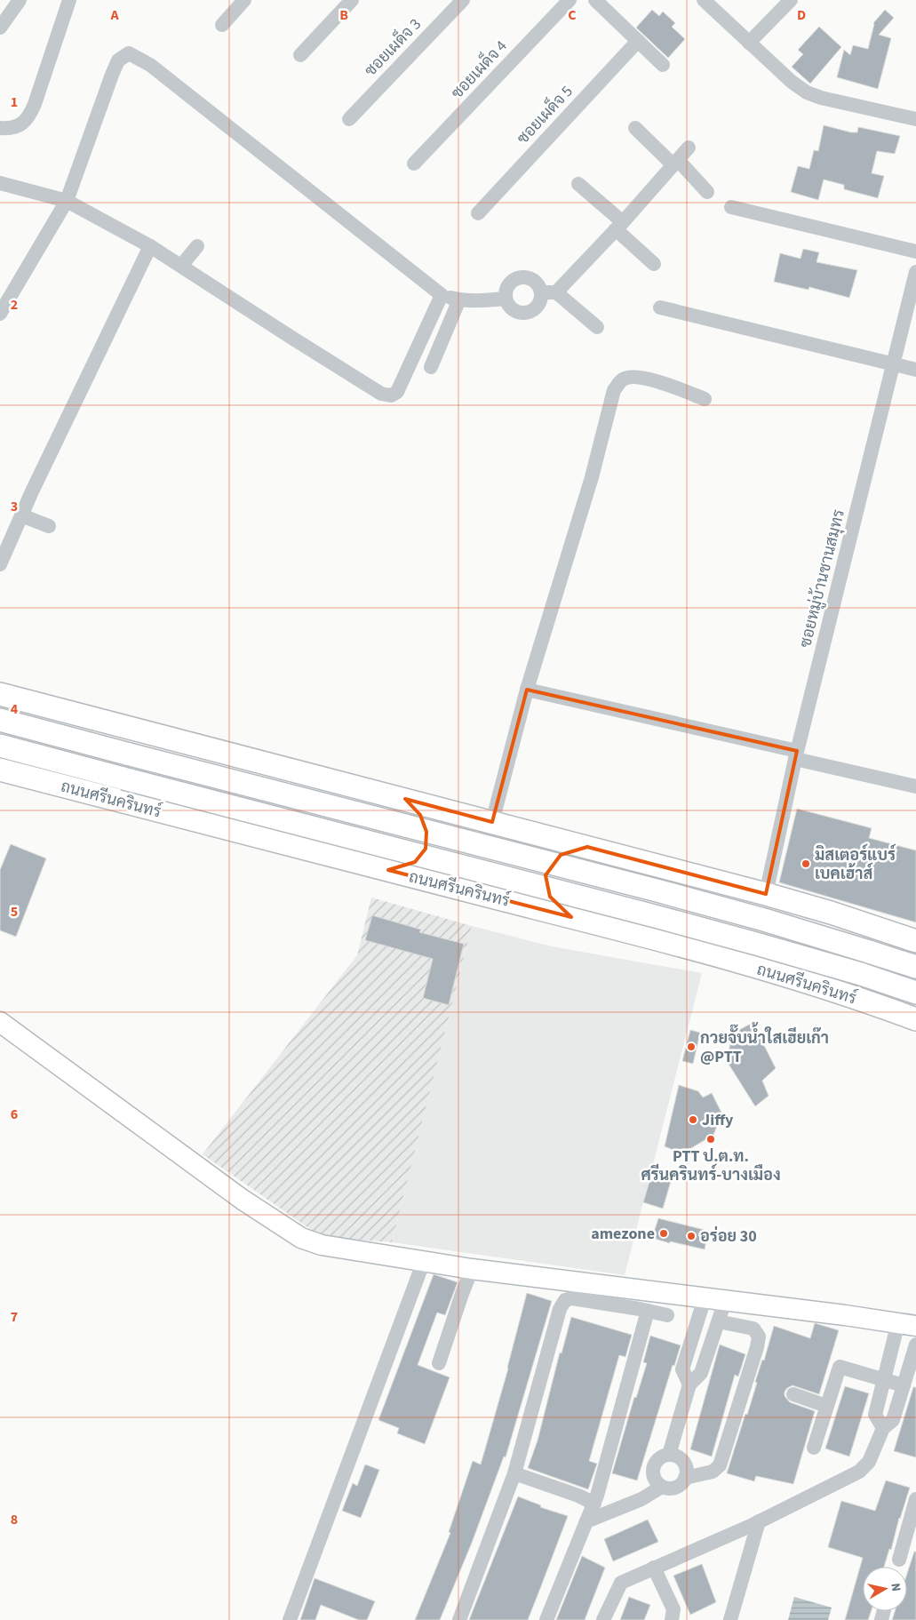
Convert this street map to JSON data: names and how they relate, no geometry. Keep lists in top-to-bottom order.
{
  "streets": {
    "main road": ["ถนนศรีนครินทร์"],
    "street": [
      "ซอยเผด็จ 3",
      "ซอยเผด็จ 4",
      "ซอยเผด็จ 5",
      "ซอยหมู่บ้านชานสมุทร"
    ]
  },
  "places": [
    "มิสเตอร์แบร์ เบคเฮ้าส์",
    "กวยจั๊บน้ำใสเฮียเก๊า @PTT",
    "Jiffy",
    "PTT ป.ต.ท. ศรีนครินทร์-บางเมือง",
    "amezone",
    "อร่อย 30"
  ],
  "north": "right",
  "grid": {
    "columns": [
      "A",
      "B",
      "C",
      "D"
    ],
    "rows": [
      "1",
      "2",
      "3",
      "4",
      "5",
      "6",
      "7",
      "8"
    ]
  }
}
